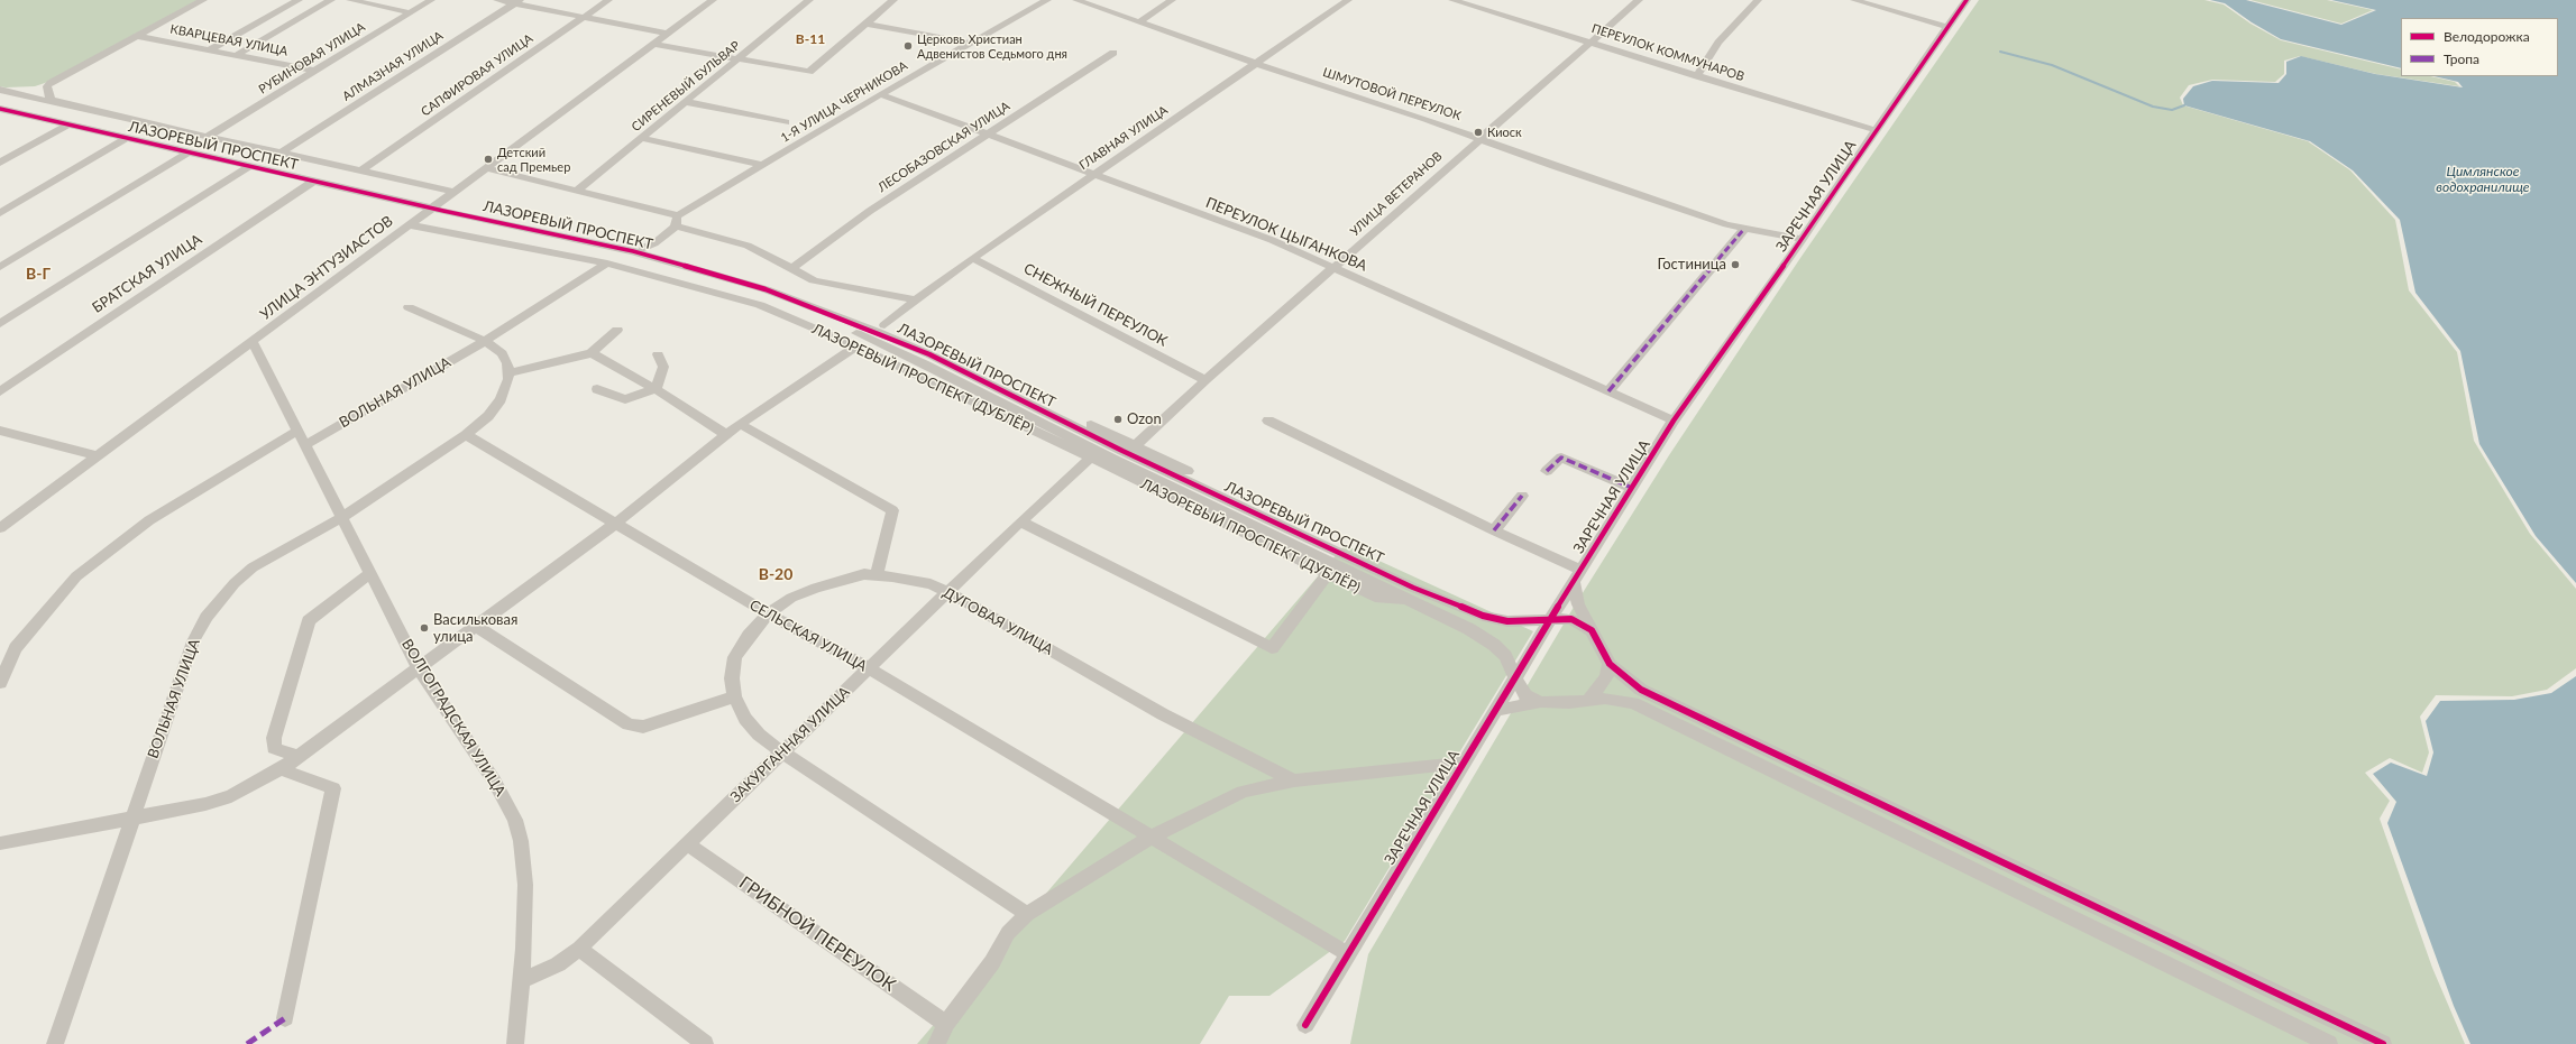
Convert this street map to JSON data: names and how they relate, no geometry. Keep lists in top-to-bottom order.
{
  "streets": {
    "street": [
      "КВАРЦЕВАЯ УЛИЦА",
      "ПЕРЕУЛОК КОММУНАРОВ",
      "РУБИНОВАЯ УЛИЦА",
      "АЛМАЗНАЯ УЛИЦА",
      "САПФИРОВАЯ УЛИЦА",
      "СИРЕНЕВЫЙ БУЛЬВАР",
      "ШМУТОВОЙ ПЕРЕУЛОК",
      "1-Я УЛИЦА ЧЕРНИКОВА",
      "ГЛАВНАЯ УЛИЦА",
      "ЛАЗОРЕВЫЙ ПРОСПЕКТ",
      "ЛЕСОБАЗОВСКАЯ УЛИЦА",
      "УЛИЦА ВЕТЕРАНОВ",
      "ЗАРЕЧНАЯ УЛИЦА",
      "ПЕРЕУЛОК ЦЫГАНКОВА",
      "УЛИЦА ЭНТУЗИАСТОВ",
      "БРАТСКАЯ УЛИЦА",
      "СНЕЖНЫЙ ПЕРЕУЛОК",
      "ЛАЗОРЕВЫЙ ПРОСПЕКТ (ДУБЛЁР)",
      "ВОЛЬНАЯ УЛИЦА",
      "ДУГОВАЯ УЛИЦА",
      "СЕЛЬСКАЯ УЛИЦА",
      "ВОЛГОГРАДСКАЯ УЛИЦА",
      "ЗАКУРГАННАЯ УЛИЦА",
      "ГРИБНОЙ ПЕРЕУЛОК"
    ]
  },
  "crossings": [
    ["КВАРЦЕВАЯ УЛИЦА", "РУБИНОВАЯ УЛИЦА"],
    ["ПЕРЕУЛОК КОММУНАРОВ", "УЛИЦА ВЕТЕРАНОВ"],
    ["ПЕРЕУЛОК КОММУНАРОВ", "ЗАРЕЧНАЯ УЛИЦА"],
    ["РУБИНОВАЯ УЛИЦА", "ЛАЗОРЕВЫЙ ПРОСПЕКТ"],
    ["АЛМАЗНАЯ УЛИЦА", "ЛАЗОРЕВЫЙ ПРОСПЕКТ"],
    ["САПФИРОВАЯ УЛИЦА", "ЛАЗОРЕВЫЙ ПРОСПЕКТ"],
    ["ШМУТОВОЙ ПЕРЕУЛОК", "ГЛАВНАЯ УЛИЦА"],
    ["ШМУТОВОЙ ПЕРЕУЛОК", "УЛИЦА ВЕТЕРАНОВ"],
    ["ШМУТОВОЙ ПЕРЕУЛОК", "ЗАРЕЧНАЯ УЛИЦА"],
    ["1-Я УЛИЦА ЧЕРНИКОВА", "ПЕРЕУЛОК ЦЫГАНКОВА"],
    ["ГЛАВНАЯ УЛИЦА", "ПЕРЕУЛОК ЦЫГАНКОВА"],
    ["ГЛАВНАЯ УЛИЦА", "СНЕЖНЫЙ ПЕРЕУЛОК"],
    ["ЛАЗОРЕВЫЙ ПРОСПЕКТ", "ЗАРЕЧНАЯ УЛИЦА"],
    ["ЛАЗОРЕВЫЙ ПРОСПЕКТ", "УЛИЦА ЭНТУЗИАСТОВ"],
    ["ЛАЗОРЕВЫЙ ПРОСПЕКТ", "БРАТСКАЯ УЛИЦА"],
    ["ЛАЗОРЕВЫЙ ПРОСПЕКТ", "ЛАЗОРЕВЫЙ ПРОСПЕКТ (ДУБЛЁР)"],
    ["ЛЕСОБАЗОВСКАЯ УЛИЦА", "ПЕРЕУЛОК ЦЫГАНКОВА"],
    ["УЛИЦА ВЕТЕРАНОВ", "ПЕРЕУЛОК ЦЫГАНКОВА"],
    ["УЛИЦА ВЕТЕРАНОВ", "СНЕЖНЫЙ ПЕРЕУЛОК"],
    ["УЛИЦА ВЕТЕРАНОВ", "ЛАЗОРЕВЫЙ ПРОСПЕКТ (ДУБЛЁР)"],
    ["ЗАРЕЧНАЯ УЛИЦА", "ПЕРЕУЛОК ЦЫГАНКОВА"],
    ["ЗАРЕЧНАЯ УЛИЦА", "СЕЛЬСКАЯ УЛИЦА"],
    ["УЛИЦА ЭНТУЗИАСТОВ", "ЛАЗОРЕВЫЙ ПРОСПЕКТ (ДУБЛЁР)"],
    ["УЛИЦА ЭНТУЗИАСТОВ", "ВОЛГОГРАДСКАЯ УЛИЦА"],
    ["ЛАЗОРЕВЫЙ ПРОСПЕКТ (ДУБЛЁР)", "ВОЛЬНАЯ УЛИЦА"],
    ["ЛАЗОРЕВЫЙ ПРОСПЕКТ (ДУБЛЁР)", "ЗАКУРГАННАЯ УЛИЦА"],
    ["ВОЛЬНАЯ УЛИЦА", "СЕЛЬСКАЯ УЛИЦА"],
    ["ВОЛЬНАЯ УЛИЦА", "ВОЛГОГРАДСКАЯ УЛИЦА"],
    ["ДУГОВАЯ УЛИЦА", "СЕЛЬСКАЯ УЛИЦА"],
    ["ДУГОВАЯ УЛИЦА", "ЗАКУРГАННАЯ УЛИЦА"],
    ["СЕЛЬСКАЯ УЛИЦА", "ЗАКУРГАННАЯ УЛИЦА"],
    ["ВОЛГОГРАДСКАЯ УЛИЦА", "ЗАКУРГАННАЯ УЛИЦА"],
    ["ЗАКУРГАННАЯ УЛИЦА", "ГРИБНОЙ ПЕРЕУЛОК"]
  ],
  "districts": ["В-11", "В-Г", "В-20"],
  "water": ["Цимлянское водохранилище"],
  "places": [
    "Церковь Христиан Адвенистов Седьмого дня",
    "Киоск",
    "Детский сад Премьер",
    "Гостиница",
    "Ozon",
    "Васильковая улица"
  ],
  "legend": ["Велодорожка", "Тропа"]
}
